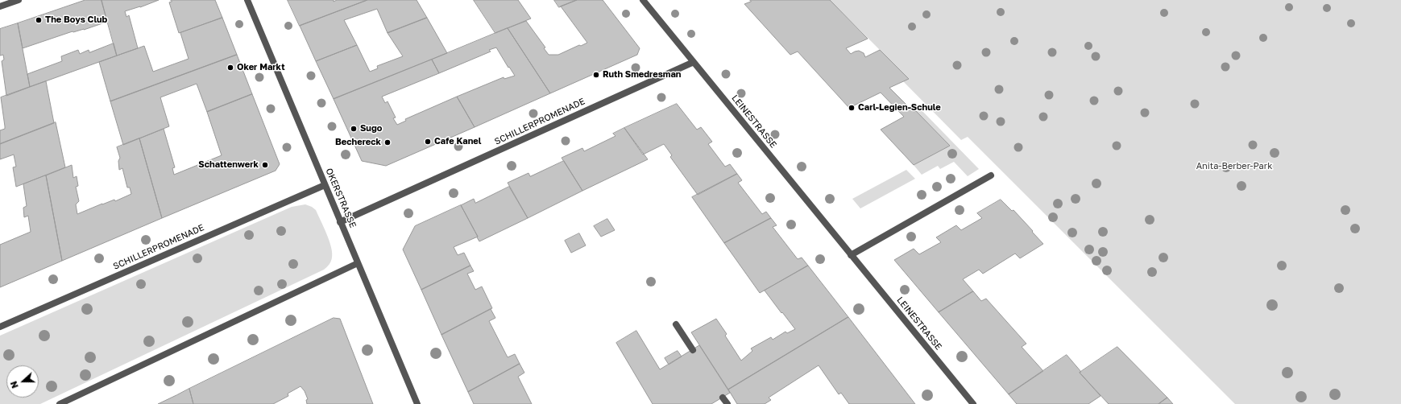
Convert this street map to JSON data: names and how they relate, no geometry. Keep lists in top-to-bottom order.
{
  "streets": {
    "street": ["SCHILLERPROMENADE", "LEINESTRASSE", "OKERSTRASSE"]
  },
  "crossings": [
    ["SCHILLERPROMENADE", "LEINESTRASSE"],
    ["SCHILLERPROMENADE", "OKERSTRASSE"]
  ],
  "parks": ["Anita-Berber-Park"],
  "places": [
    "The Boys Club",
    "Oker Markt",
    "Ruth Smedresman",
    "Carl-Legien-Schule",
    "Sugo",
    "Cafe Kanel",
    "Bechereck",
    "Schattenwerk"
  ],
  "north": "left"
}
